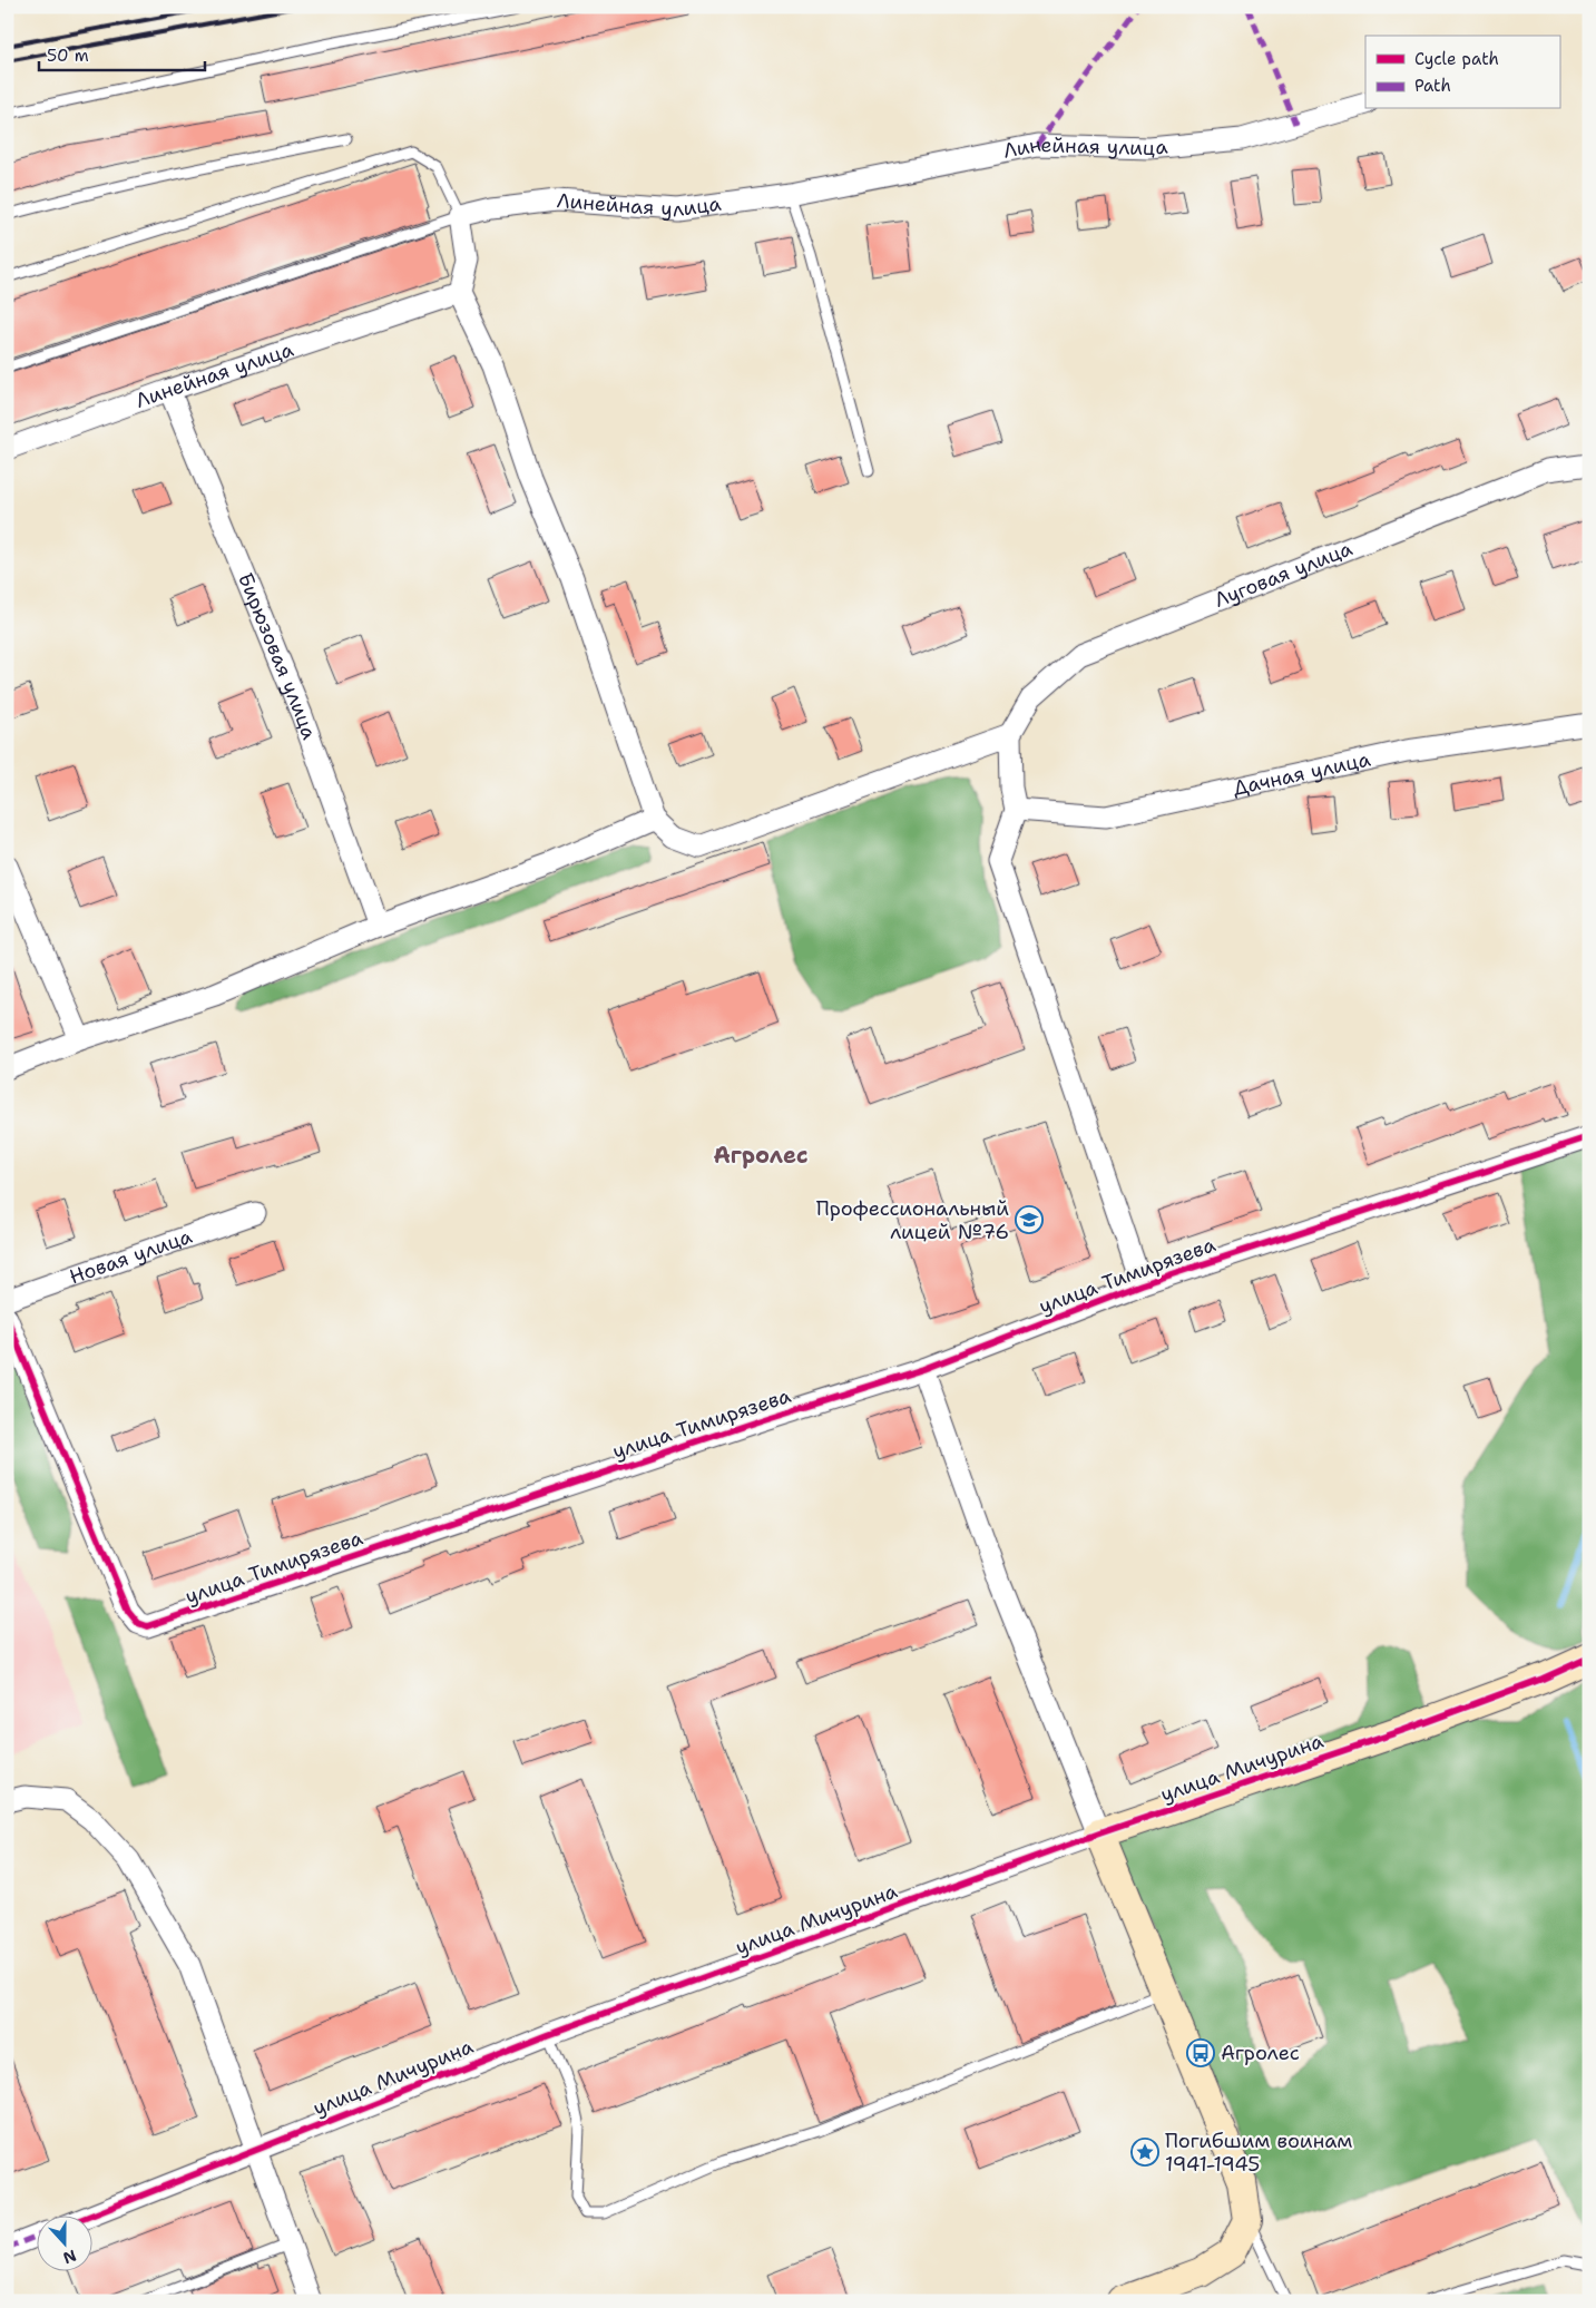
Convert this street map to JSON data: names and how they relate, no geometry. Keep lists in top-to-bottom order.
{
  "streets": {
    "street": [
      "Линейная улица",
      "Луговая улица",
      "Бирюзовая улица",
      "Дачная улица",
      "Новая улица",
      "улица Тимирязева",
      "улица Мичурина"
    ]
  },
  "crossings": [
    ["Линейная улица", "Бирюзовая улица"]
  ],
  "districts": ["Агролес"],
  "places": {
    "school or university": ["Профессиональный лицей №76"],
    "bus stop": ["Агролес"],
    "place": ["Погибшим воинам 1941-1945"]
  },
  "legend": ["Cycle path", "Path"],
  "scale_bar": "50 m",
  "north": "bottom"
}
